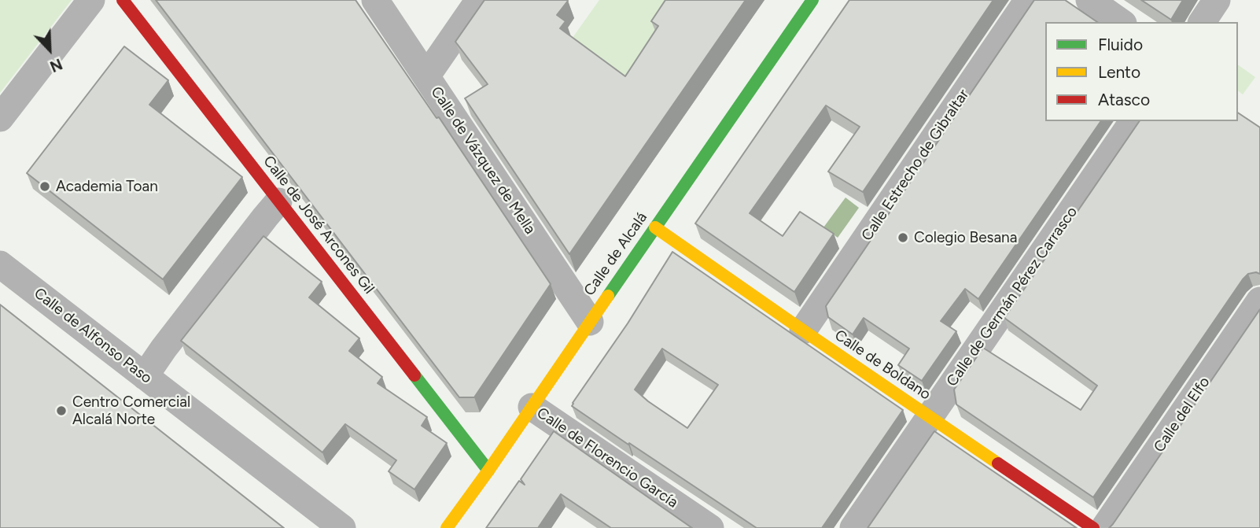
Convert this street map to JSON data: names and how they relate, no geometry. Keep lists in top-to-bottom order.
{
  "streets": {
    "street": [
      "Calle de Vázquez de Mella",
      "Calle Estrecho de Gibraltar",
      "Calle de José Arcones Gil",
      "Calle de Alcalá",
      "Calle de Germán Pérez Carrasco",
      "Calle de Alfonso Paso",
      "Calle de Boldano",
      "Calle del Elfo",
      "Calle de Florencio García"
    ]
  },
  "crossings": [
    ["Calle de Vázquez de Mella", "Calle de Alcalá"],
    ["Calle Estrecho de Gibraltar", "Calle de Boldano"],
    ["Calle de José Arcones Gil", "Calle de Alcalá"],
    ["Calle de Alcalá", "Calle de Boldano"],
    ["Calle de Alcalá", "Calle de Florencio García"],
    ["Calle de Germán Pérez Carrasco", "Calle de Boldano"]
  ],
  "places": ["Academia Toan", "Colegio Besana", "Centro Comercial Alcalá Norte"],
  "legend": ["Fluido", "Lento", "Atasco"],
  "north": "bottom right"
}
